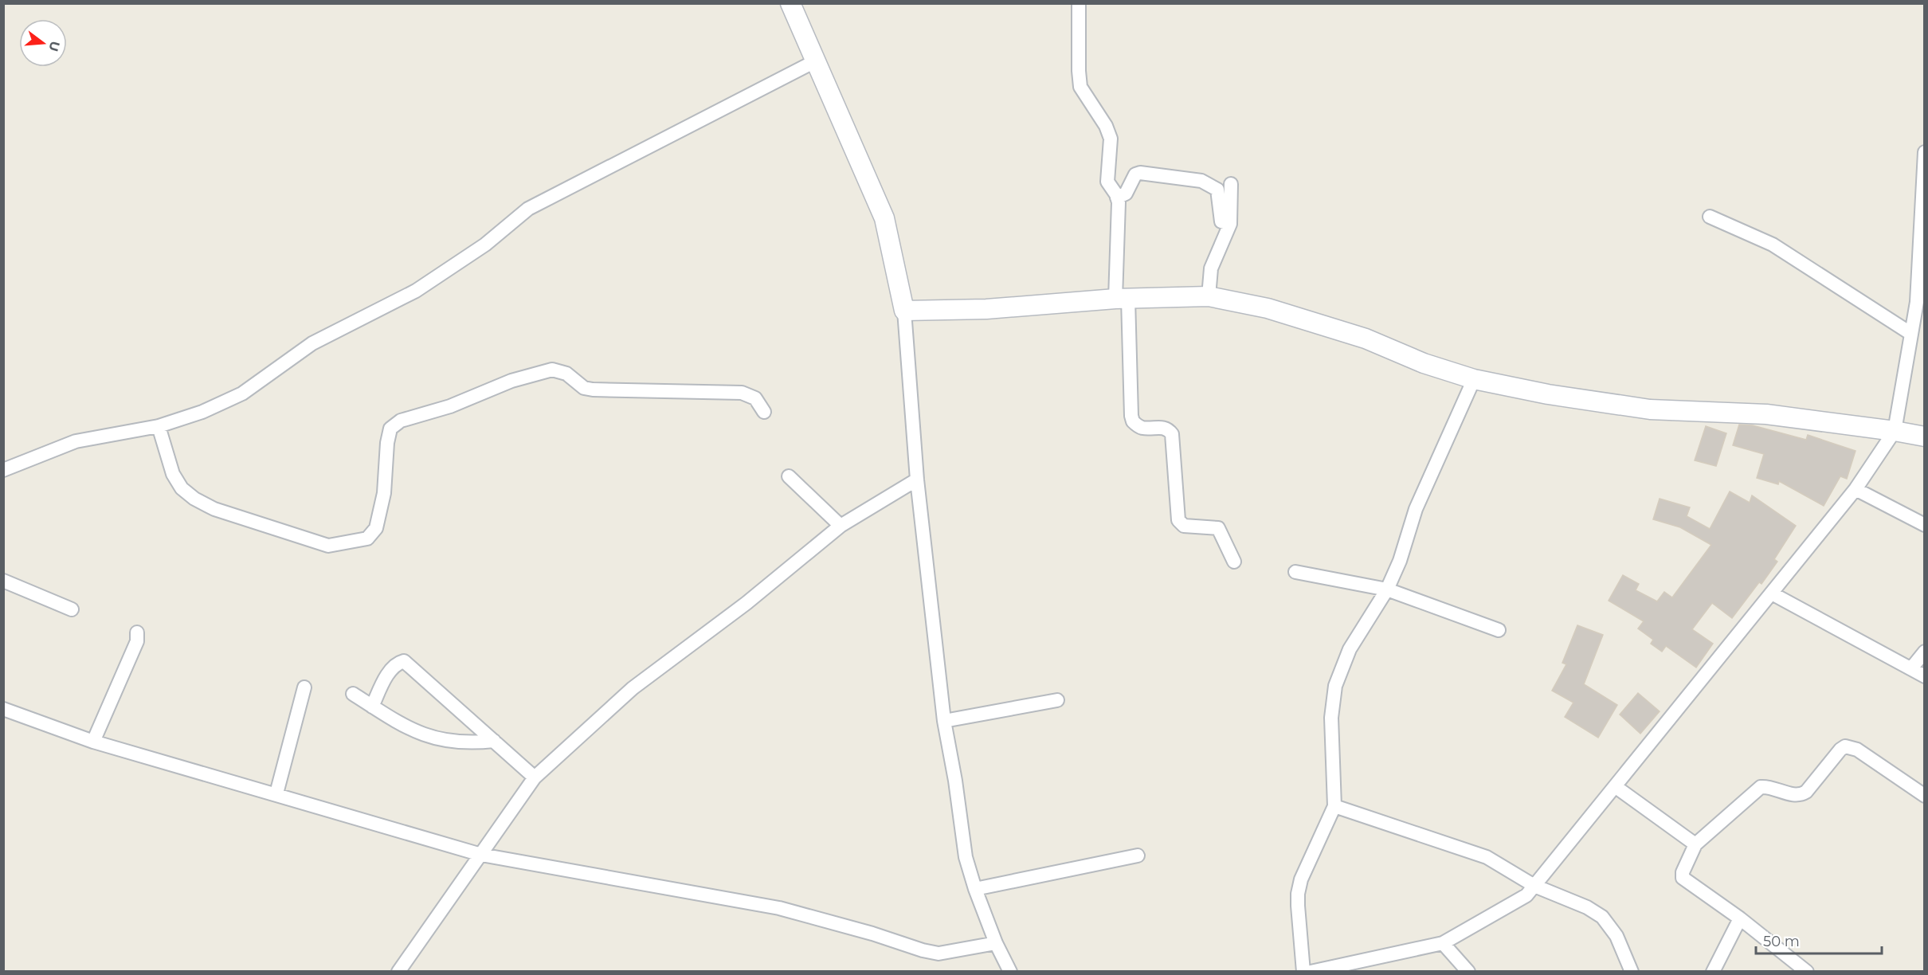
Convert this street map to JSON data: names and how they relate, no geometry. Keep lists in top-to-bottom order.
{
  "scale_bar": "50 m",
  "north": "right"
}
